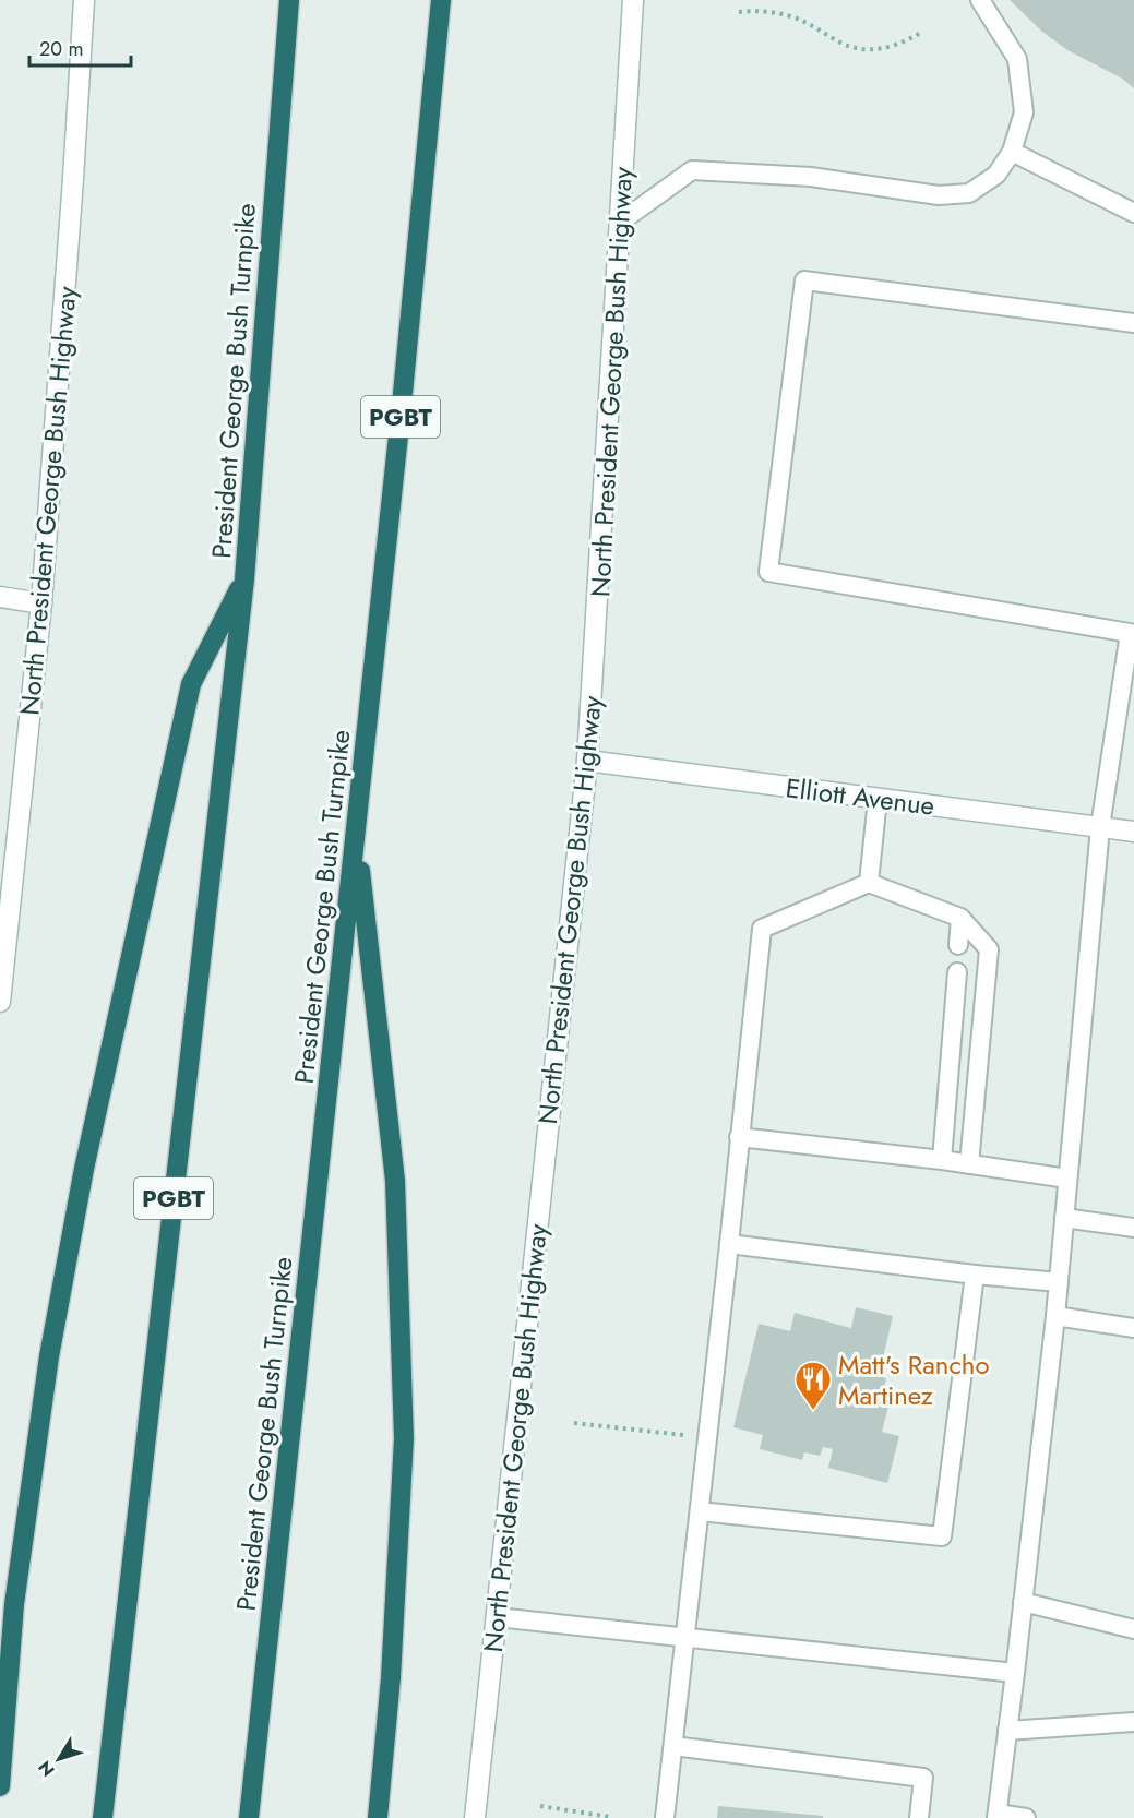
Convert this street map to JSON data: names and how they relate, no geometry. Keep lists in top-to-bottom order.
{
  "streets": {
    "highway": ["President George Bush Turnpike", "PGBT"],
    "main road": ["North President George Bush Highway", "Elliott Avenue"]
  },
  "crossings": [
    ["North President George Bush Highway", "Elliott Avenue"]
  ],
  "places": {
    "restaurant": ["Matt's Rancho Martinez"]
  },
  "scale_bar": "20 m",
  "north": "bottom left"
}
